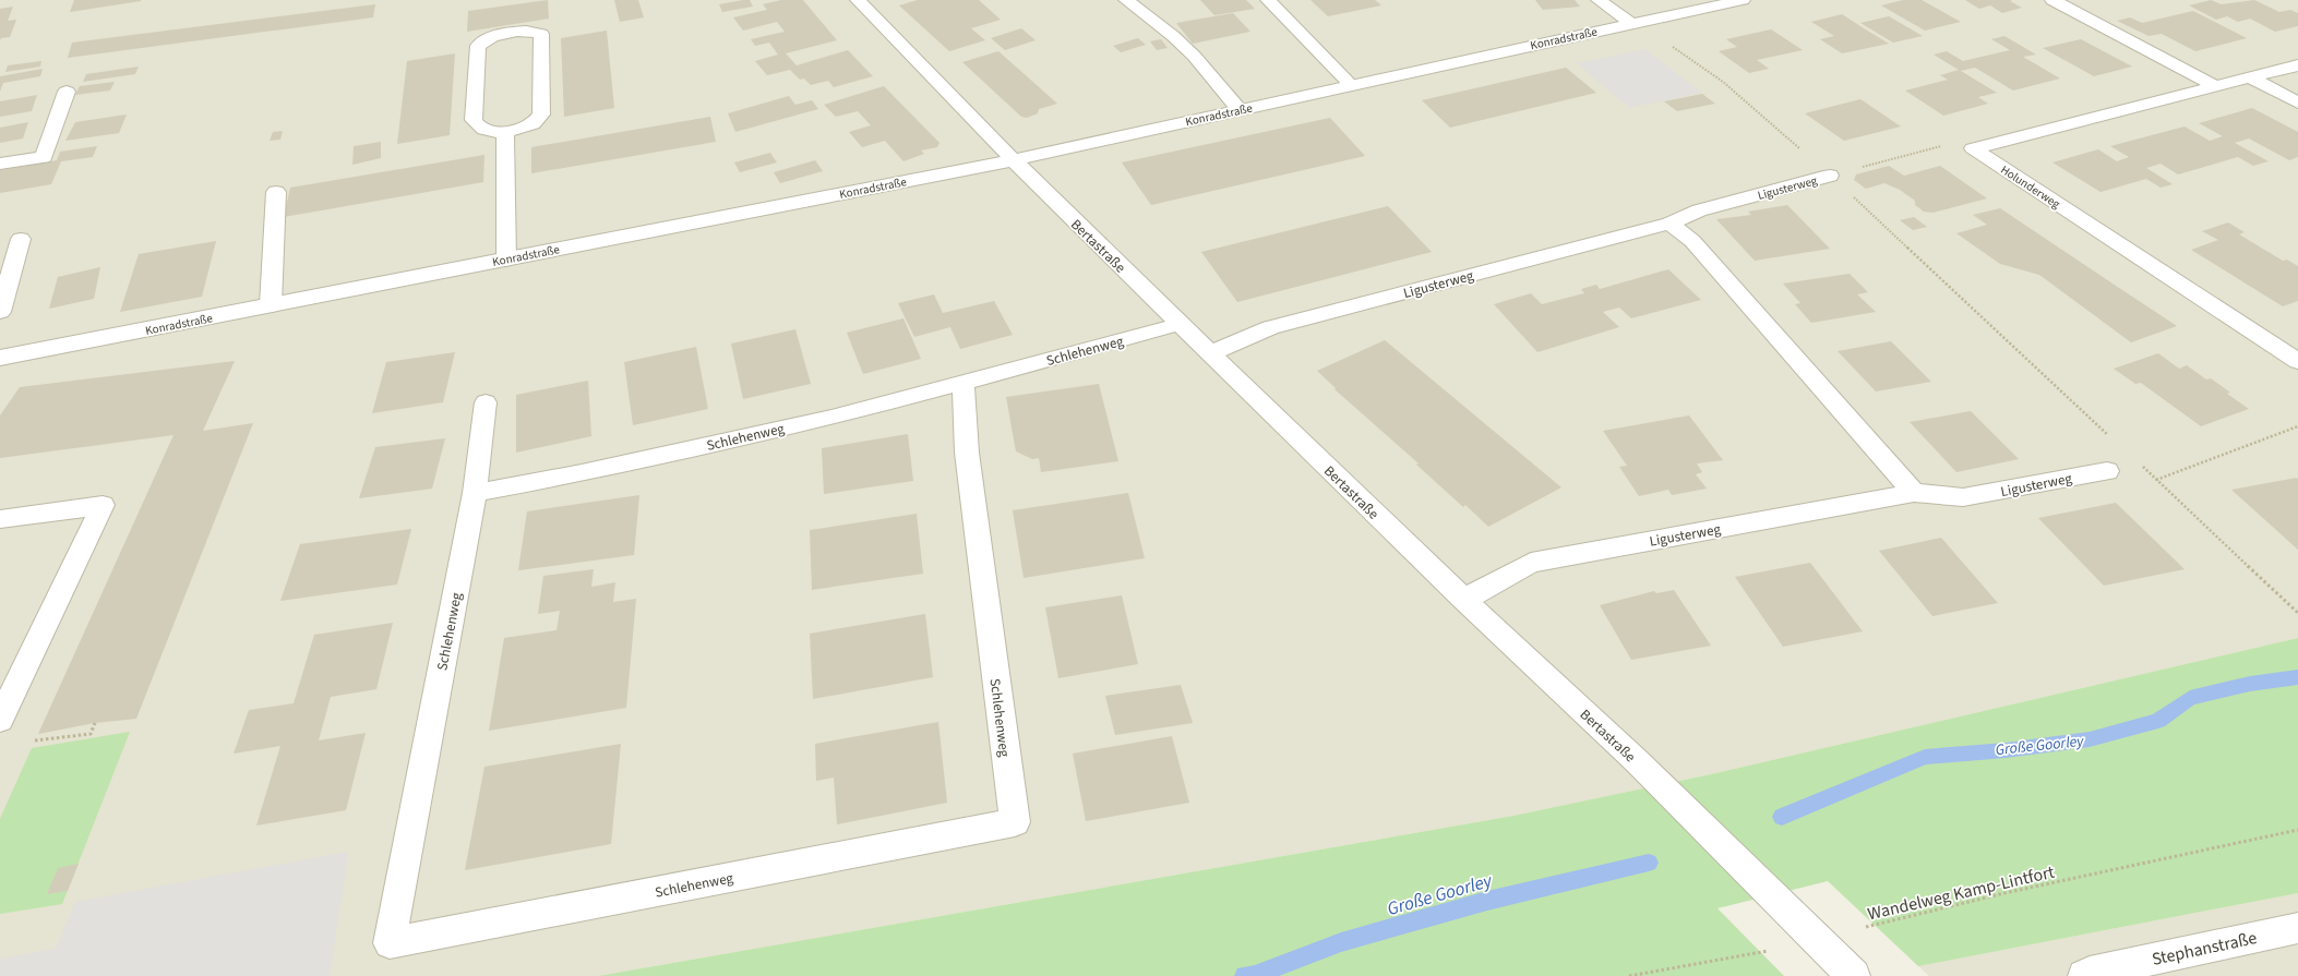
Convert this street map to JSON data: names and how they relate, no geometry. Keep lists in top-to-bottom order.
{
  "streets": {
    "street": [
      "Konradstraße",
      "Holunderweg",
      "Ligusterweg",
      "Bertastraße",
      "Schlehenweg",
      "Stephanstraße"
    ],
    "path": ["Wandelweg Kamp-Lintfort"]
  },
  "crossings": [
    ["Konradstraße", "Bertastraße"],
    ["Ligusterweg", "Bertastraße"],
    ["Bertastraße", "Schlehenweg"],
    ["Bertastraße", "Wandelweg Kamp-Lintfort"]
  ],
  "water": ["Große Goorley"]
}
